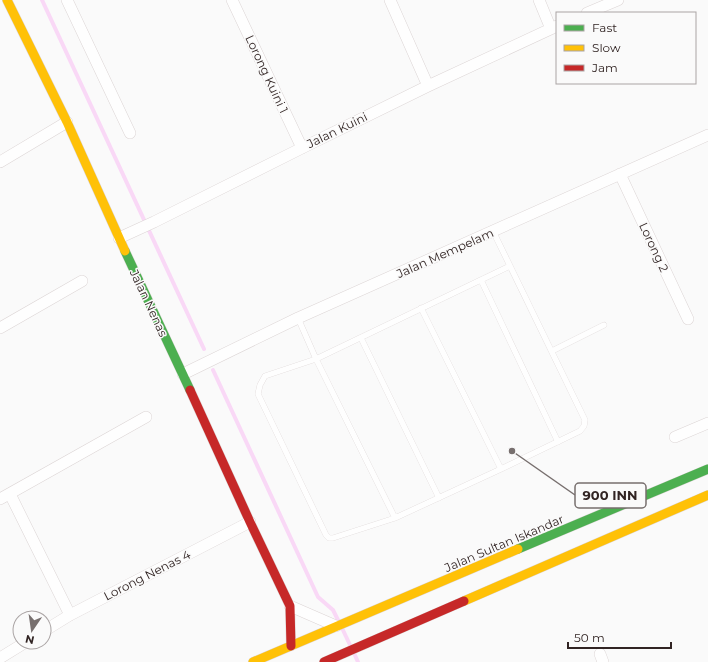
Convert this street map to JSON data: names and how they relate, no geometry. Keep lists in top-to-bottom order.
{
  "streets": {
    "main road": ["Jalan Nenas", "Jalan Sultan Iskandar"],
    "street": [
      "Lorong Kuini 1",
      "Jalan Kuini",
      "Lorong 2",
      "Jalan Mempelam",
      "Lorong Nenas 4"
    ]
  },
  "crossings": [
    ["Lorong Kuini 1", "Jalan Kuini"],
    ["Jalan Kuini", "Jalan Nenas"],
    ["Lorong 2", "Jalan Mempelam"],
    ["Jalan Mempelam", "Jalan Nenas"],
    ["Jalan Nenas", "Jalan Sultan Iskandar"],
    ["Jalan Nenas", "Lorong Nenas 4"]
  ],
  "places": ["900 INN"],
  "legend": ["Fast", "Slow", "Jam"],
  "scale_bar": "50 m",
  "north": "bottom"
}
